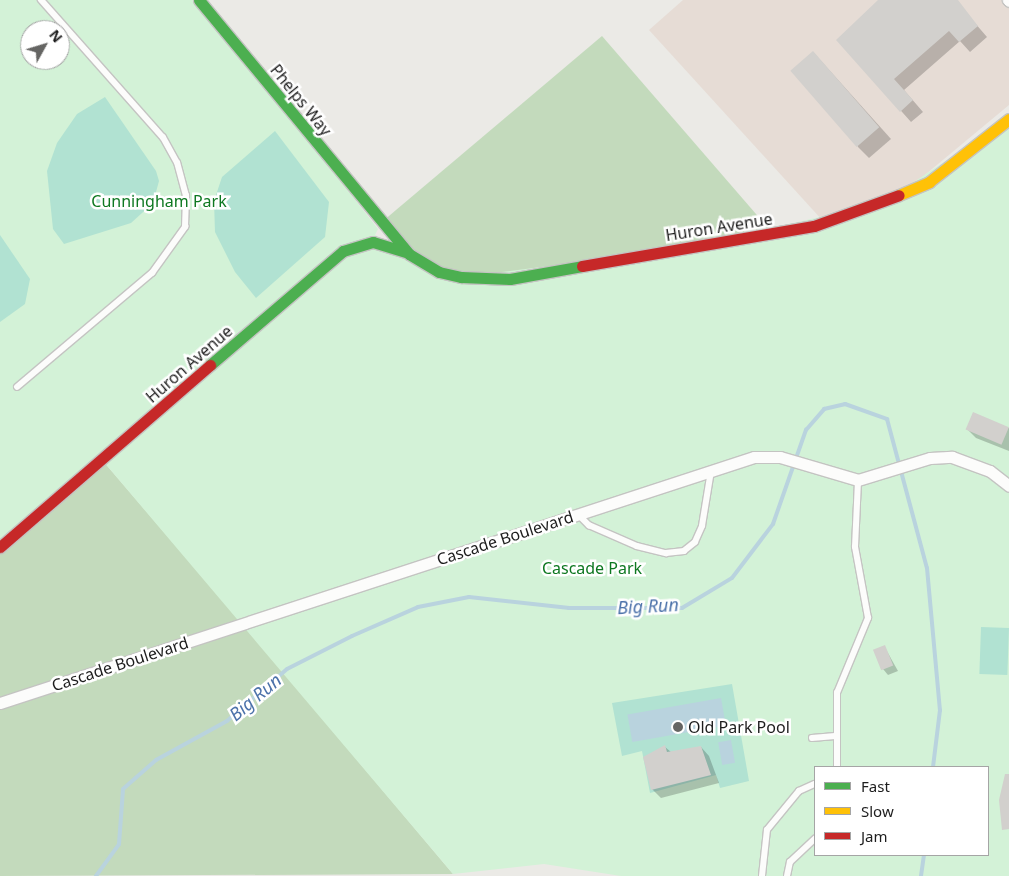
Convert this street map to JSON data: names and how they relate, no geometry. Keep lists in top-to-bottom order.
{
  "streets": {
    "street": ["Phelps Way", "Huron Avenue", "Cascade Boulevard"]
  },
  "crossings": [
    ["Phelps Way", "Huron Avenue"]
  ],
  "water": ["Big Run"],
  "parks": ["Cunningham Park", "Cascade Park"],
  "places": ["Old Park Pool"],
  "legend": ["Fast", "Slow", "Jam"],
  "north": "top right"
}
